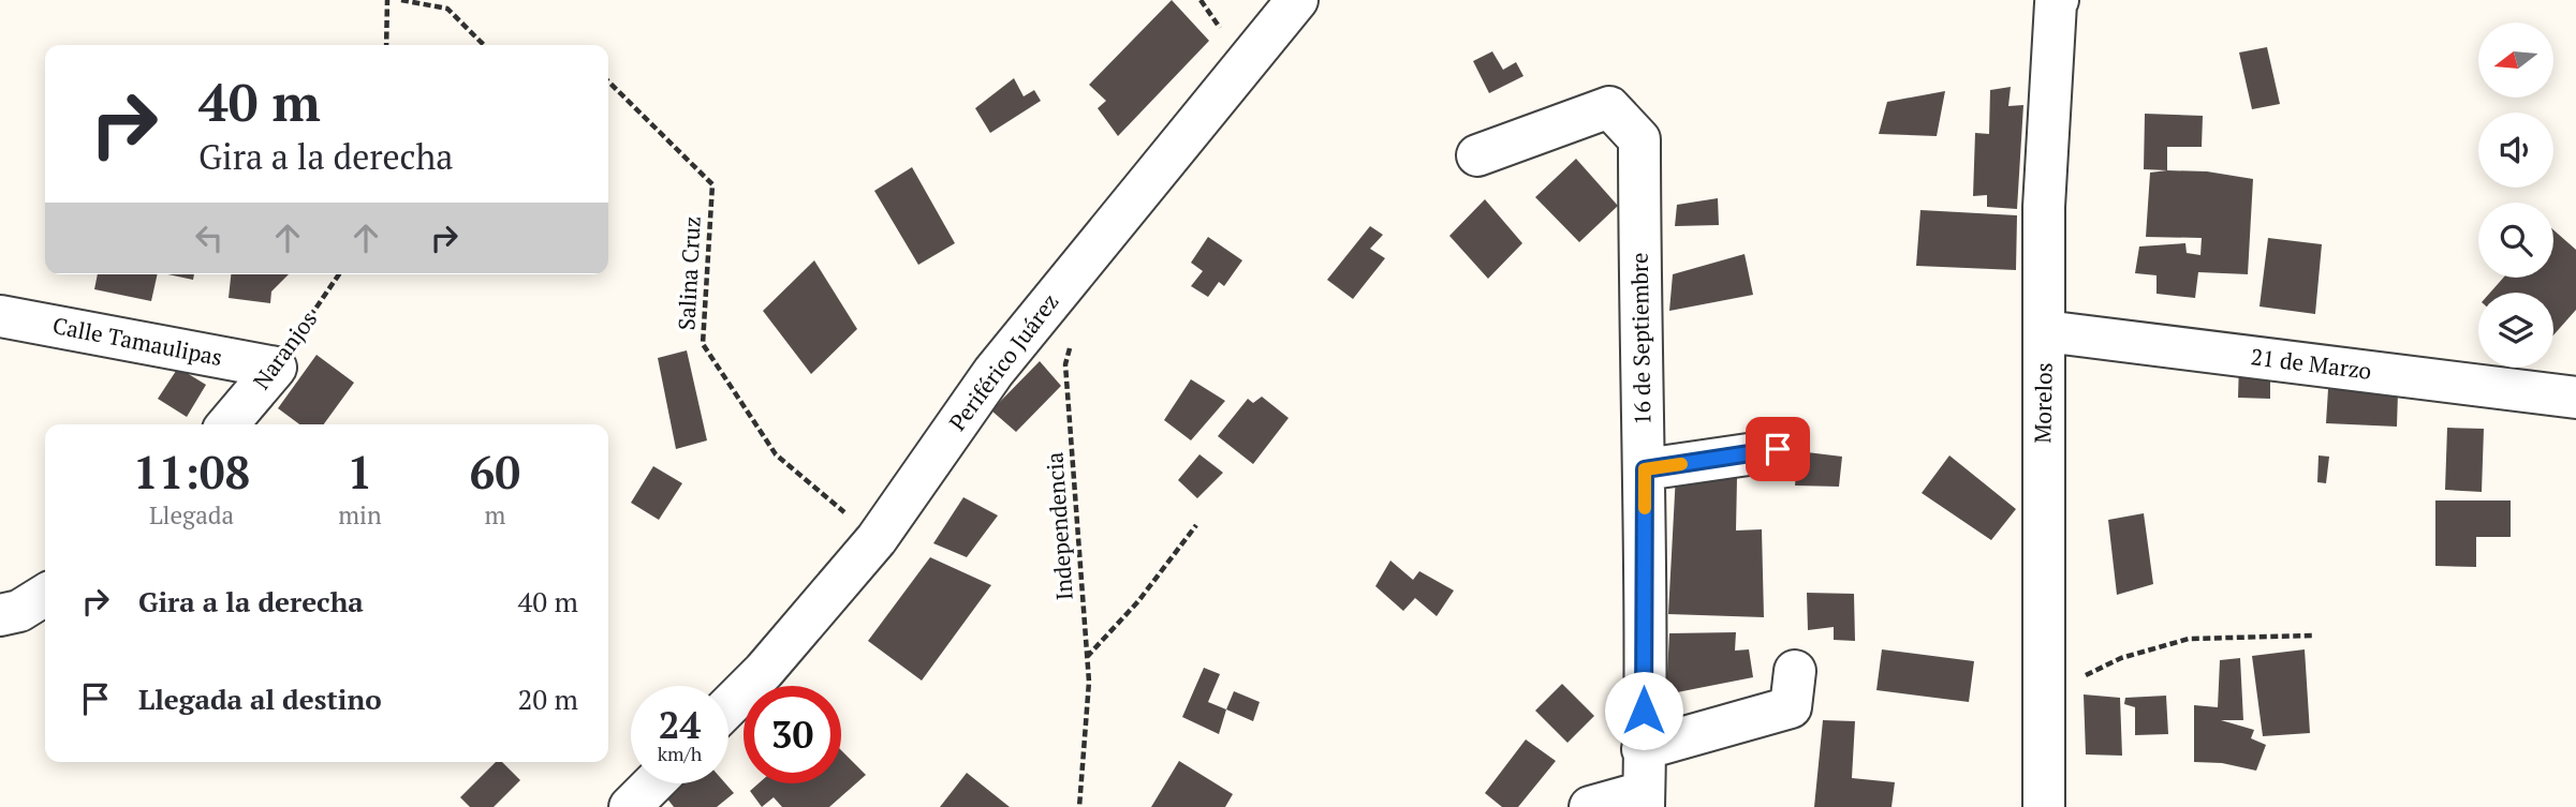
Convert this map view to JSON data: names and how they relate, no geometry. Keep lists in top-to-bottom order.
{
  "streets": {
    "street": [
      "16 de Septiembre",
      "Calle Tamaulipas",
      "Naranjos",
      "Periférico Juárez",
      "21 de Marzo",
      "Morelos"
    ],
    "path": ["Salina Cruz", "Independencia"]
  },
  "crossings": [
    ["Salina Cruz", "Periférico Juárez"],
    ["Calle Tamaulipas", "Naranjos"],
    ["21 de Marzo", "Morelos"]
  ],
  "north": "left",
  "page": {
    "turn": ["40 m", "Gira a la derecha"],
    "eta": [
      "11:08",
      "Llegada",
      "1",
      "min",
      "60",
      "m"
    ],
    "list": [
      {
        "name": "Gira a la derecha",
        "value": "40 m"
      },
      {
        "name": "Llegada al destino",
        "value": "20 m"
      }
    ],
    "speed": "24 km/h",
    "limit": "30"
  }
}
